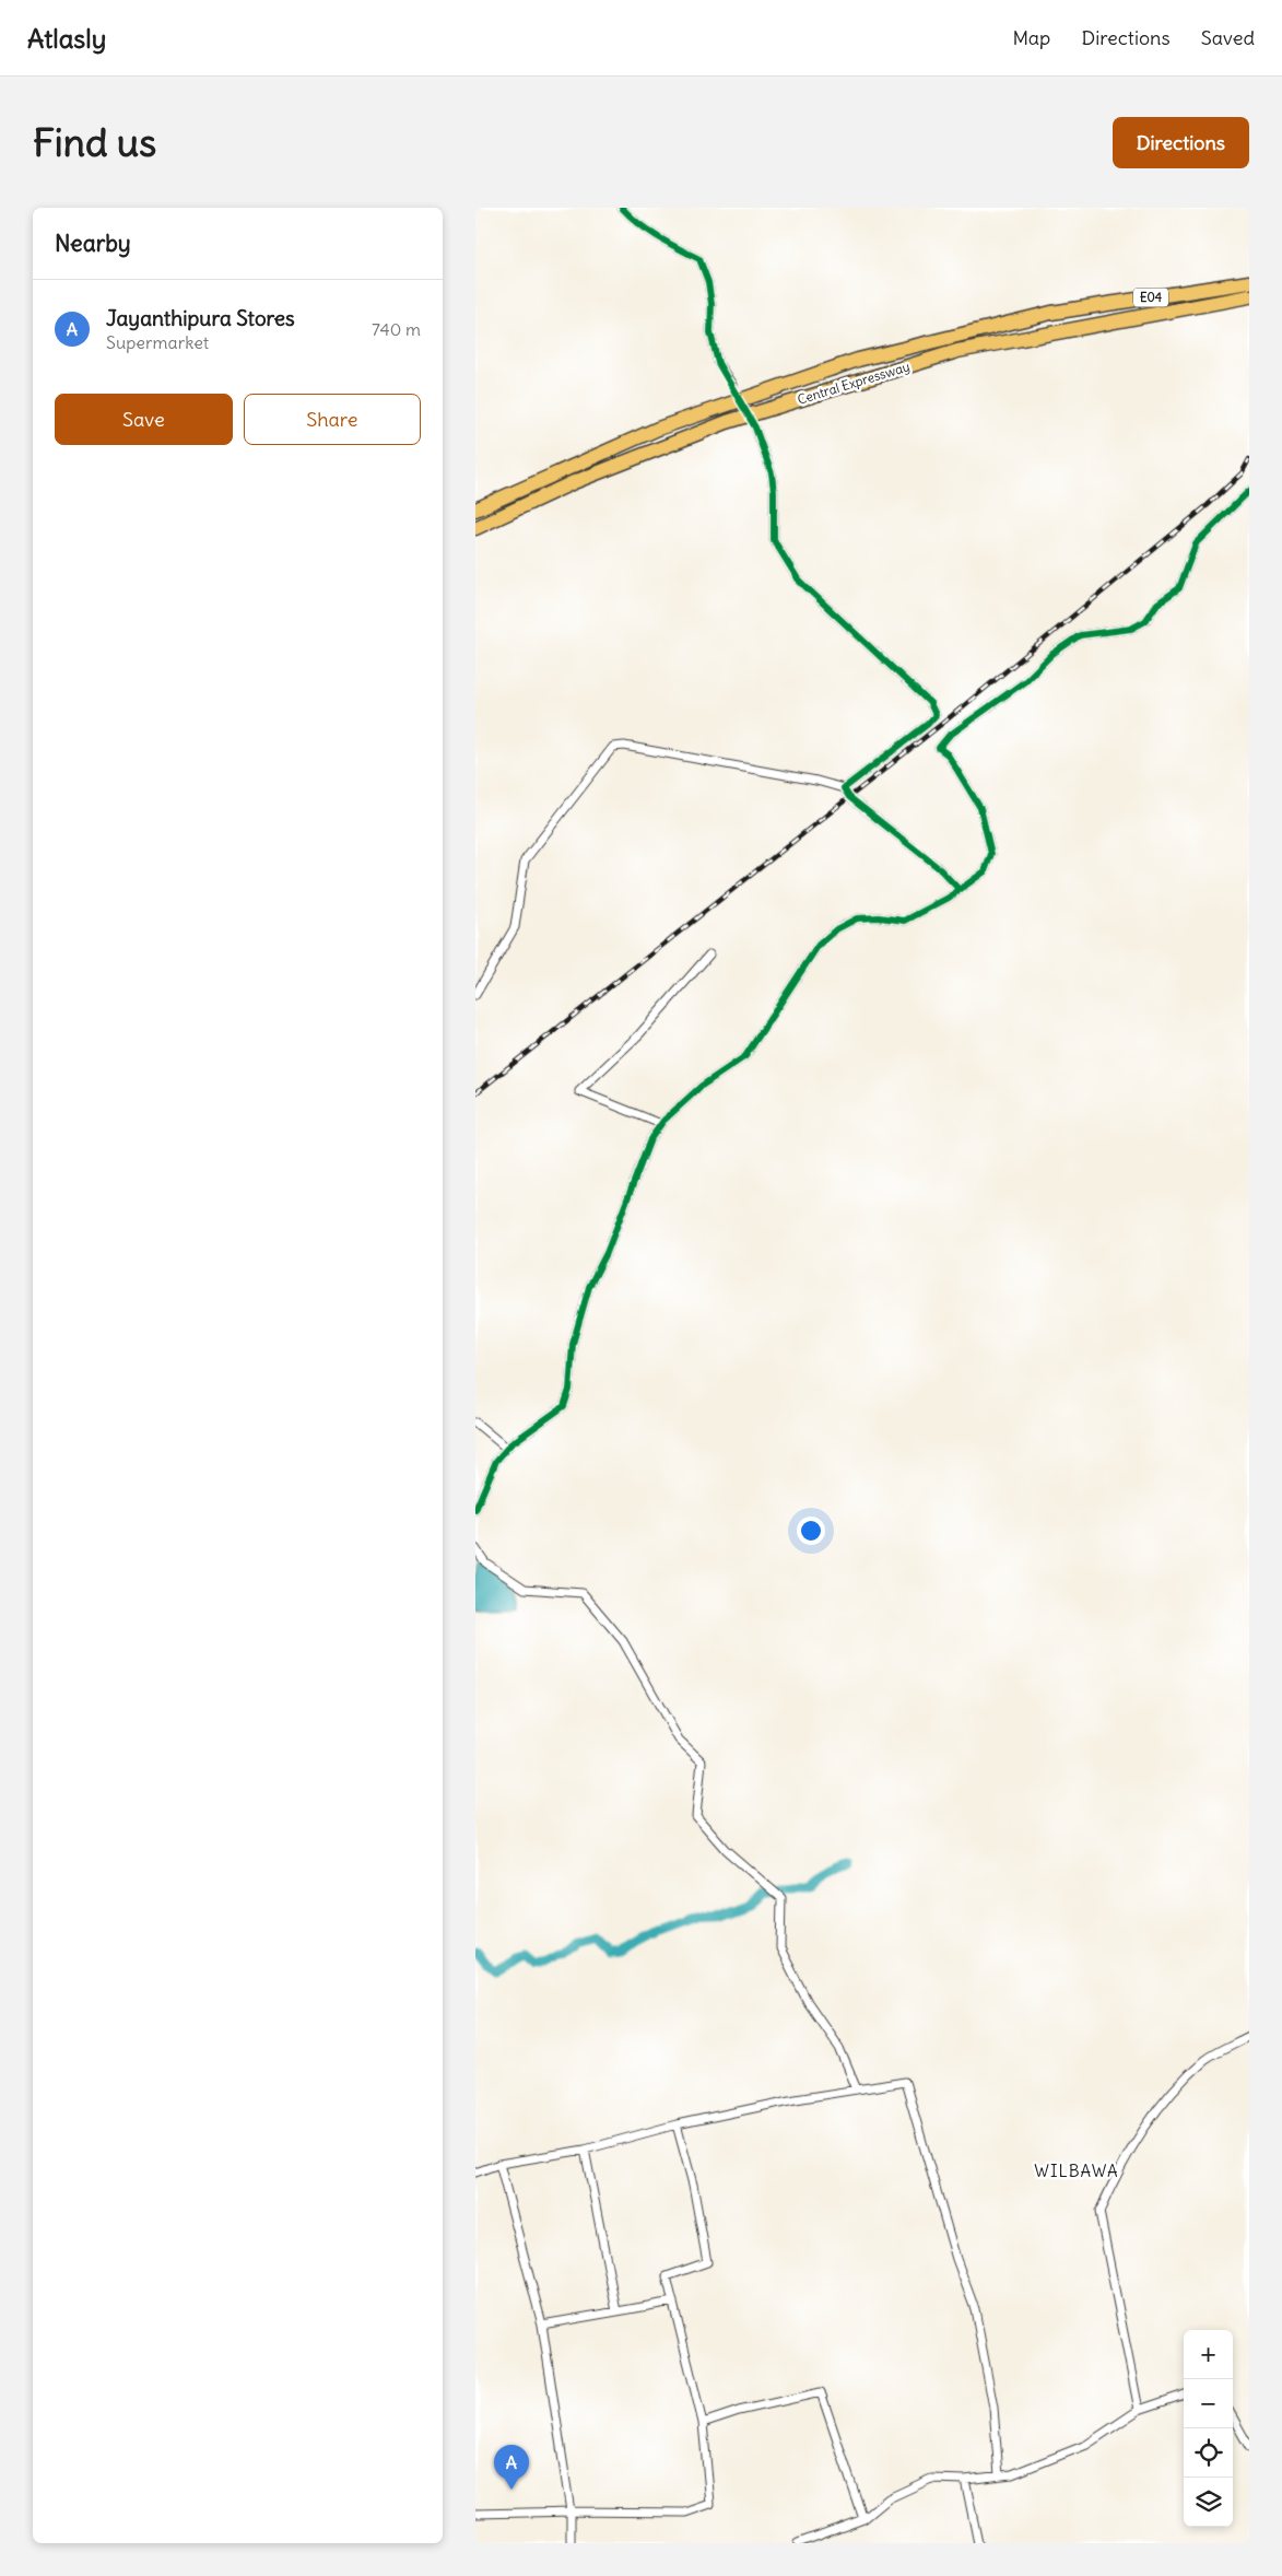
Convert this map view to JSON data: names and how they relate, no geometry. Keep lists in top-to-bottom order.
{
  "streets": {
    "highway": ["E04", "Central Expressway"]
  },
  "districts": ["WILBAWA"],
  "page": {
    "header": "Atlasly",
    "nav": ["Map", "Directions", "Saved"],
    "buttons": [
      "Directions",
      ["Save", "Share"]
    ],
    "title": "Find us",
    "heading": "Nearby",
    "list": [
      {
        "mark": "A",
        "name": "Jayanthipura Stores",
        "note": "Supermarket",
        "value": "740 m"
      }
    ],
    "map_buttons": ["+", "−"],
    "pins": "A"
  }
}
